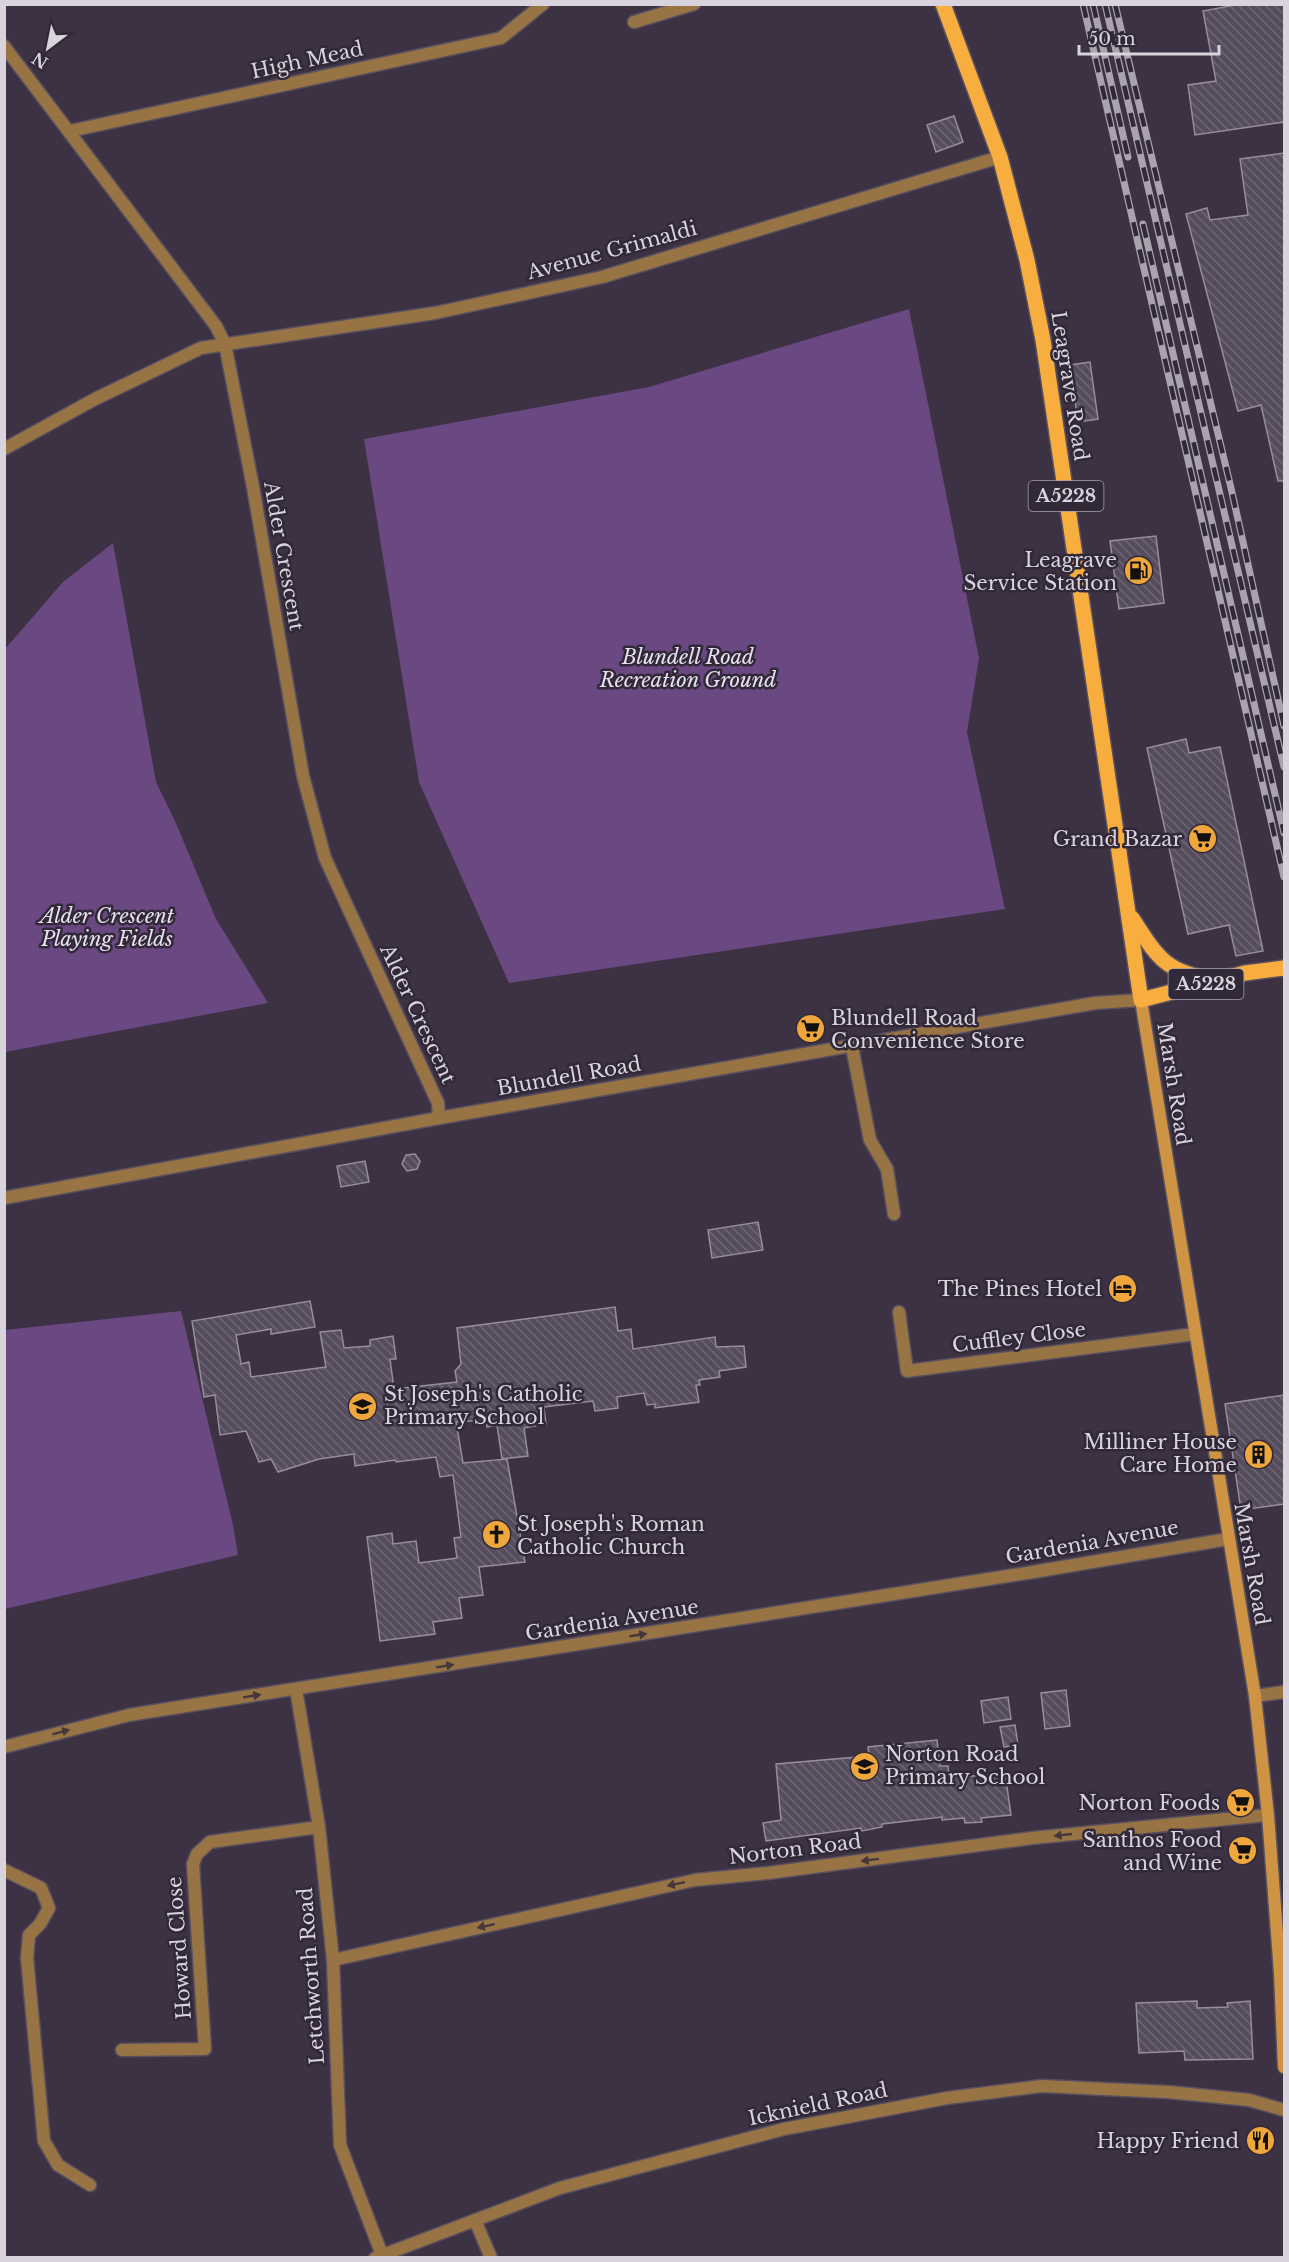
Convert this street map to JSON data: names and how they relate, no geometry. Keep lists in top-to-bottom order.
{
  "streets": {
    "main road": ["Leagrave Road", "A5228", "Marsh Road"],
    "street": [
      "High Mead",
      "Avenue Grimaldi",
      "Alder Crescent",
      "Blundell Road",
      "Cuffley Close",
      "Gardenia Avenue",
      "Norton Road",
      "Howard Close",
      "Letchworth Road",
      "Icknield Road"
    ]
  },
  "crossings": [
    ["High Mead", "Alder Crescent"],
    ["Avenue Grimaldi", "Leagrave Road"],
    ["Avenue Grimaldi", "Alder Crescent"],
    ["Leagrave Road", "A5228"],
    ["Leagrave Road", "Blundell Road"],
    ["Leagrave Road", "Marsh Road"],
    ["A5228", "Blundell Road"],
    ["A5228", "Marsh Road"],
    ["Alder Crescent", "Blundell Road"],
    ["Blundell Road", "Marsh Road"],
    ["Marsh Road", "Cuffley Close"],
    ["Marsh Road", "Gardenia Avenue"],
    ["Marsh Road", "Norton Road"],
    ["Gardenia Avenue", "Letchworth Road"],
    ["Norton Road", "Letchworth Road"],
    ["Howard Close", "Letchworth Road"],
    ["Letchworth Road", "Icknield Road"]
  ],
  "one_way": ["Gardenia Avenue", "Norton Road"],
  "parks": ["Blundell Road Recreation Ground", "Alder Crescent Playing Fields"],
  "places": {
    "fuel station": ["Leagrave Service Station"],
    "supermarket": [
      "Grand Bazar",
      "Blundell Road Convenience Store",
      "Norton Foods",
      "Santhos Food and Wine"
    ],
    "hotel": ["The Pines Hotel"],
    "school or university": ["St Joseph's Catholic Primary School", "Norton Road Primary School"],
    "building": ["Milliner House Care Home"],
    "church": ["St Joseph's Roman Catholic Church"],
    "restaurant": ["Happy Friend"]
  },
  "scale_bar": "50 m",
  "north": "bottom left"
}
